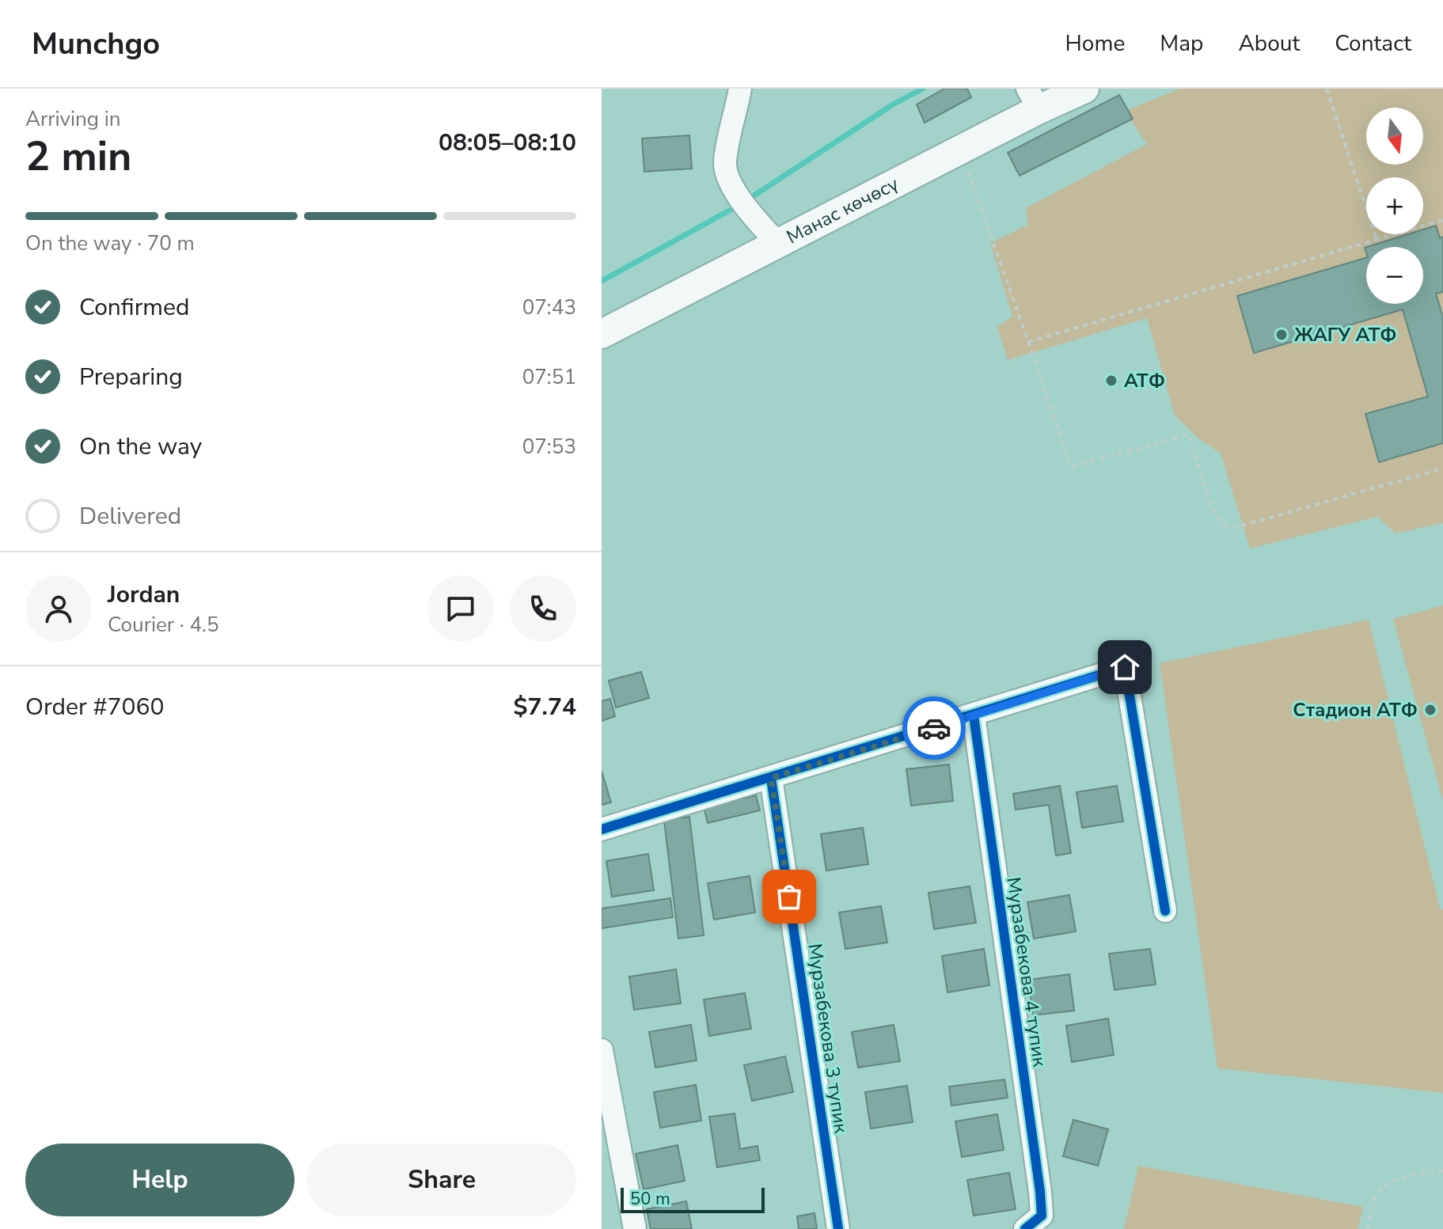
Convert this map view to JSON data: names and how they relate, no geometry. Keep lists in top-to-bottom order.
{
  "streets": {
    "main road": ["Манас көчөсү"],
    "street": ["Мурзабекова 4 тупик", "Мурзабекова 3 тупик"]
  },
  "places": ["ЖАГУ АТФ", "АТФ", "Стадион АТФ"],
  "scale_bar": "50 m",
  "north": "bottom",
  "page": {
    "header": "Munchgo",
    "nav": [
      "Home",
      "Map",
      "About",
      "Contact"
    ],
    "heading": ["2 min", "Arriving in", "08:05–08:10"],
    "panel": [
      "Jordan",
      "Courier · 4.5",
      "Order #7060",
      "$7.74"
    ],
    "map_buttons": ["+", "−"],
    "bar": "On the way · 70 m",
    "list": [
      ["Confirmed", "07:43"],
      ["Preparing", "07:51"],
      ["On the way", "07:53"],
      "Delivered"
    ],
    "buttons": ["Help", "Share"],
    "scale": "50 m"
  }
}
